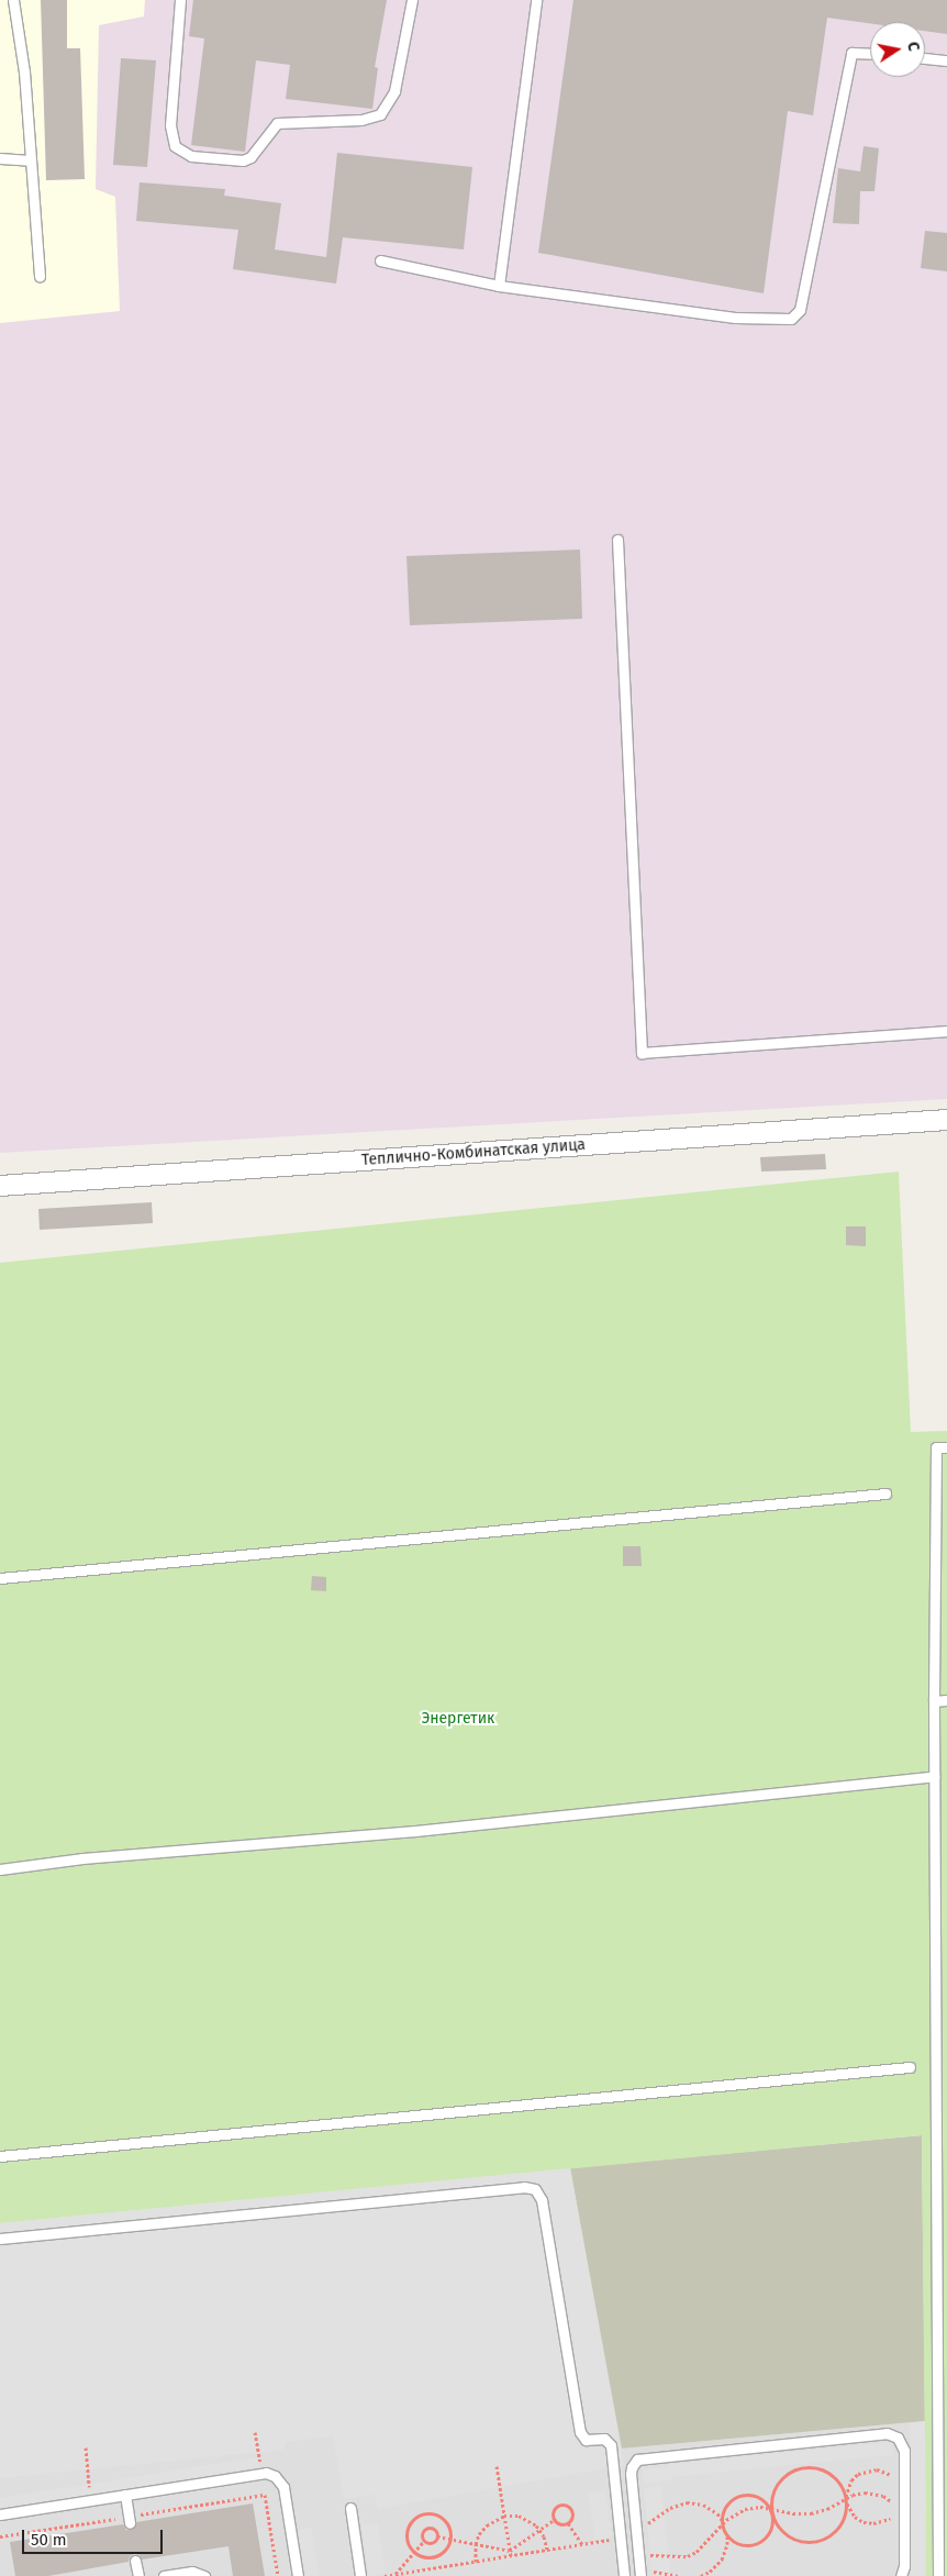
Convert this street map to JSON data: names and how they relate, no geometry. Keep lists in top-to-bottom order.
{
  "streets": {
    "street": ["Теплично-Комбинатская улица"]
  },
  "parks": ["Энергетик"],
  "scale_bar": "50 m",
  "north": "right"
}
